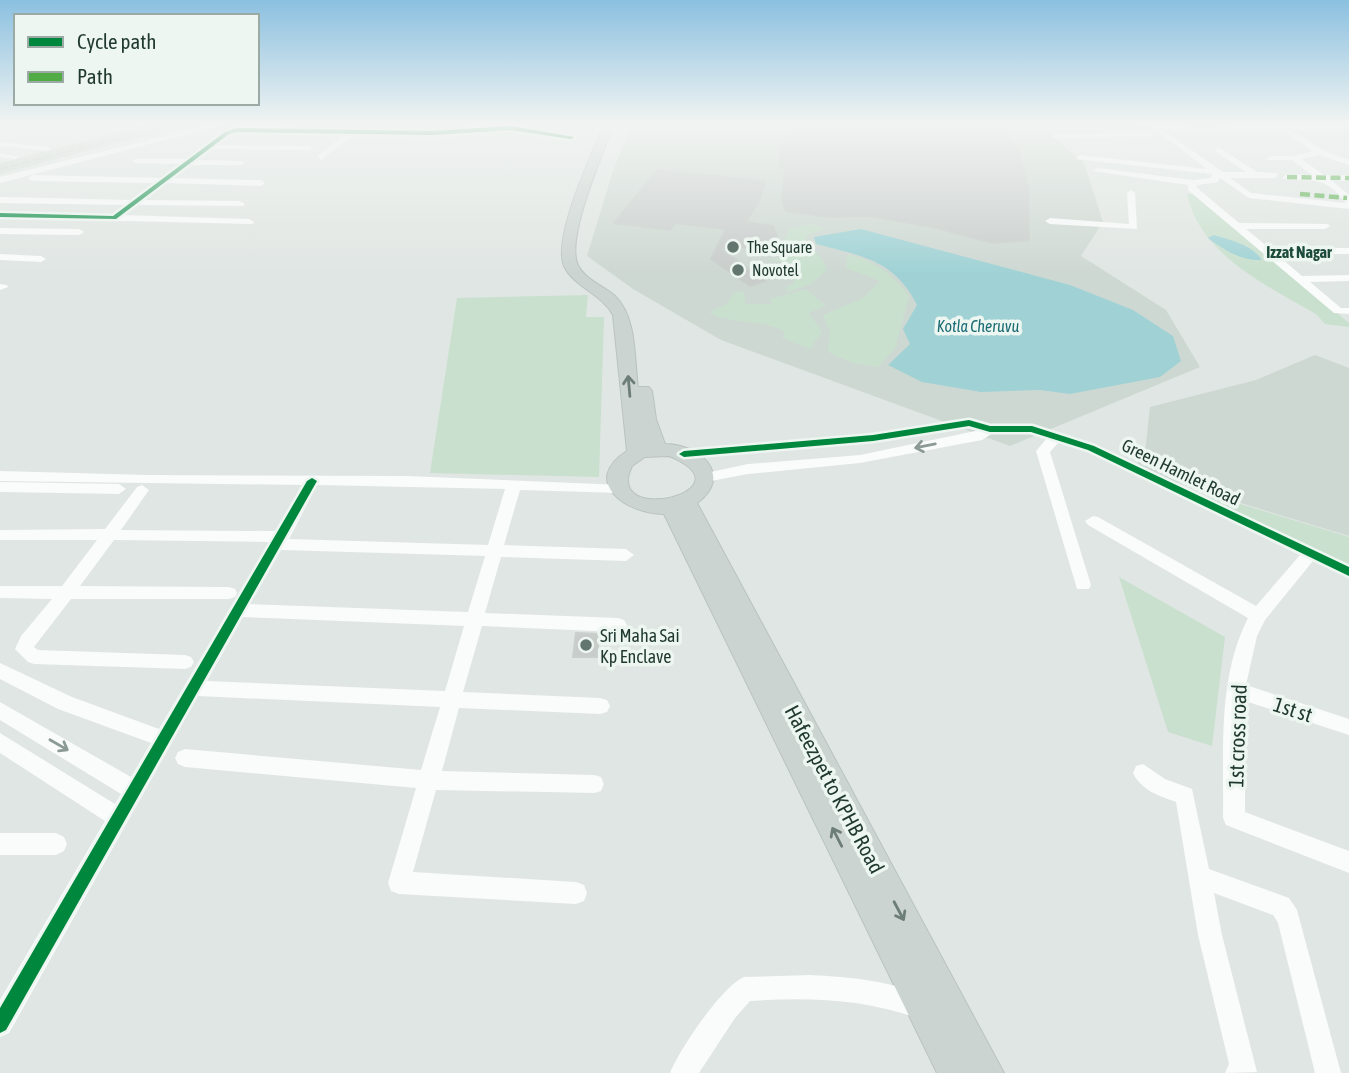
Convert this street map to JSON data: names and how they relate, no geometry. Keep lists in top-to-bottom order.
{
  "streets": {
    "main road": ["Hafeezpet to KPHB Road"],
    "street": ["Green Hamlet Road", "1st st", "1st cross road"]
  },
  "crossings": [
    ["Green Hamlet Road", "1st cross road"],
    ["Green Hamlet Road", "Hafeezpet to KPHB Road"],
    ["1st st", "1st cross road"]
  ],
  "districts": ["Izzat Nagar"],
  "water": ["Kotla Cheruvu"],
  "places": ["The Square", "Novotel", "Sri Maha Sai Kp Enclave"],
  "legend": ["Cycle path", "Path"]
}
